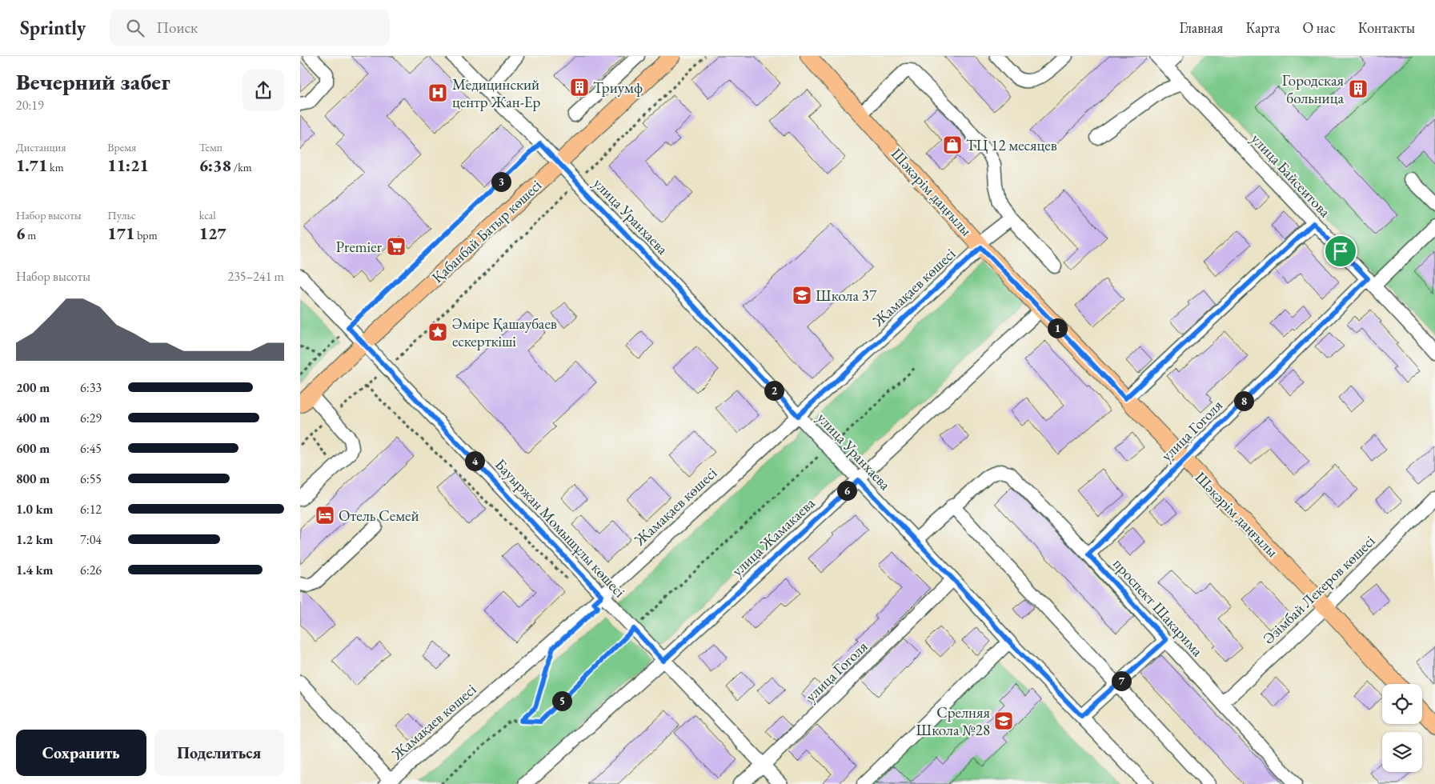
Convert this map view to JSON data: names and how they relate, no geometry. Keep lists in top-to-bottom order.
{
  "streets": {
    "main road": ["Шәкәрім даңғылы", "Қабанбай Батыр көшесі"],
    "street": [
      "улица Байсеитова",
      "улица Уранхаева",
      "Жамақаев көшесі",
      "улица Гоголя",
      "Бауыржан Момышұлы көшесі",
      "улица Жамакаева",
      "Әзімбай Лекеров көшесі",
      "проспект Шакарима"
    ]
  },
  "crossings": [
    ["улица Байсеитова", "улица Гоголя"],
    ["Шәкәрім даңғылы", "Жамақаев көшесі"],
    ["Шәкәрім даңғылы", "улица Гоголя"],
    ["Шәкәрім даңғылы", "улица Жамакаева"],
    ["Шәкәрім даңғылы", "Әзімбай Лекеров көшесі"],
    ["улица Уранхаева", "Қабанбай Батыр көшесі"],
    ["улица Уранхаева", "Жамақаев көшесі"],
    ["улица Уранхаева", "улица Гоголя"],
    ["улица Уранхаева", "улица Жамакаева"],
    ["улица Уранхаева", "проспект Шакарима"],
    ["Қабанбай Батыр көшесі", "Бауыржан Момышұлы көшесі"],
    ["Жамақаев көшесі", "Бауыржан Момышұлы көшесі"],
    ["улица Гоголя", "Бауыржан Момышұлы көшесі"],
    ["улица Гоголя", "проспект Шакарима"],
    ["Бауыржан Момышұлы көшесі", "улица Жамакаева"],
    ["Әзімбай Лекеров көшесі", "проспект Шакарима"]
  ],
  "places": {
    "building": ["Триумф", "Городская больница"],
    "hospital": ["Медицинский центр Жан-Ер"],
    "shop": ["ТЦ 12 месяцев"],
    "supermarket": ["Premier"],
    "school or university": ["Школа 37", "Срелняя Школа №28"],
    "place": ["Әміре Қашаубаев ескерткіші"],
    "hotel": ["Отель Семей"]
  },
  "page": {
    "header": "Sprintly",
    "search": "Поиск",
    "nav": [
      "Главная",
      "Карта",
      "О нас",
      "Контакты"
    ],
    "heading": ["Вечерний забег", "20:19"],
    "stats": [
      ["Дистанция", "1.71 km"],
      ["Время", "11:21"],
      ["Темп", "6:38 /km"],
      ["Набор высоты", "6 m"],
      ["Пульс", "171 bpm"],
      ["kcal", "127"]
    ],
    "pins": [
      "3",
      "1",
      "2",
      "8",
      "4",
      "6",
      "7",
      "5"
    ],
    "chart": ["Набор высоты", "235–241 m"],
    "list": [
      {
        "name": "200 m",
        "note": "6:33"
      },
      {
        "name": "400 m",
        "note": "6:29"
      },
      {
        "name": "600 m",
        "note": "6:45"
      },
      {
        "name": "800 m",
        "note": "6:55"
      },
      {
        "name": "1.0 km",
        "note": "6:12"
      },
      {
        "name": "1.2 km",
        "note": "7:04"
      },
      {
        "name": "1.4 km",
        "note": "6:26"
      }
    ],
    "buttons": ["Сохранить", "Поделиться"]
  }
}
